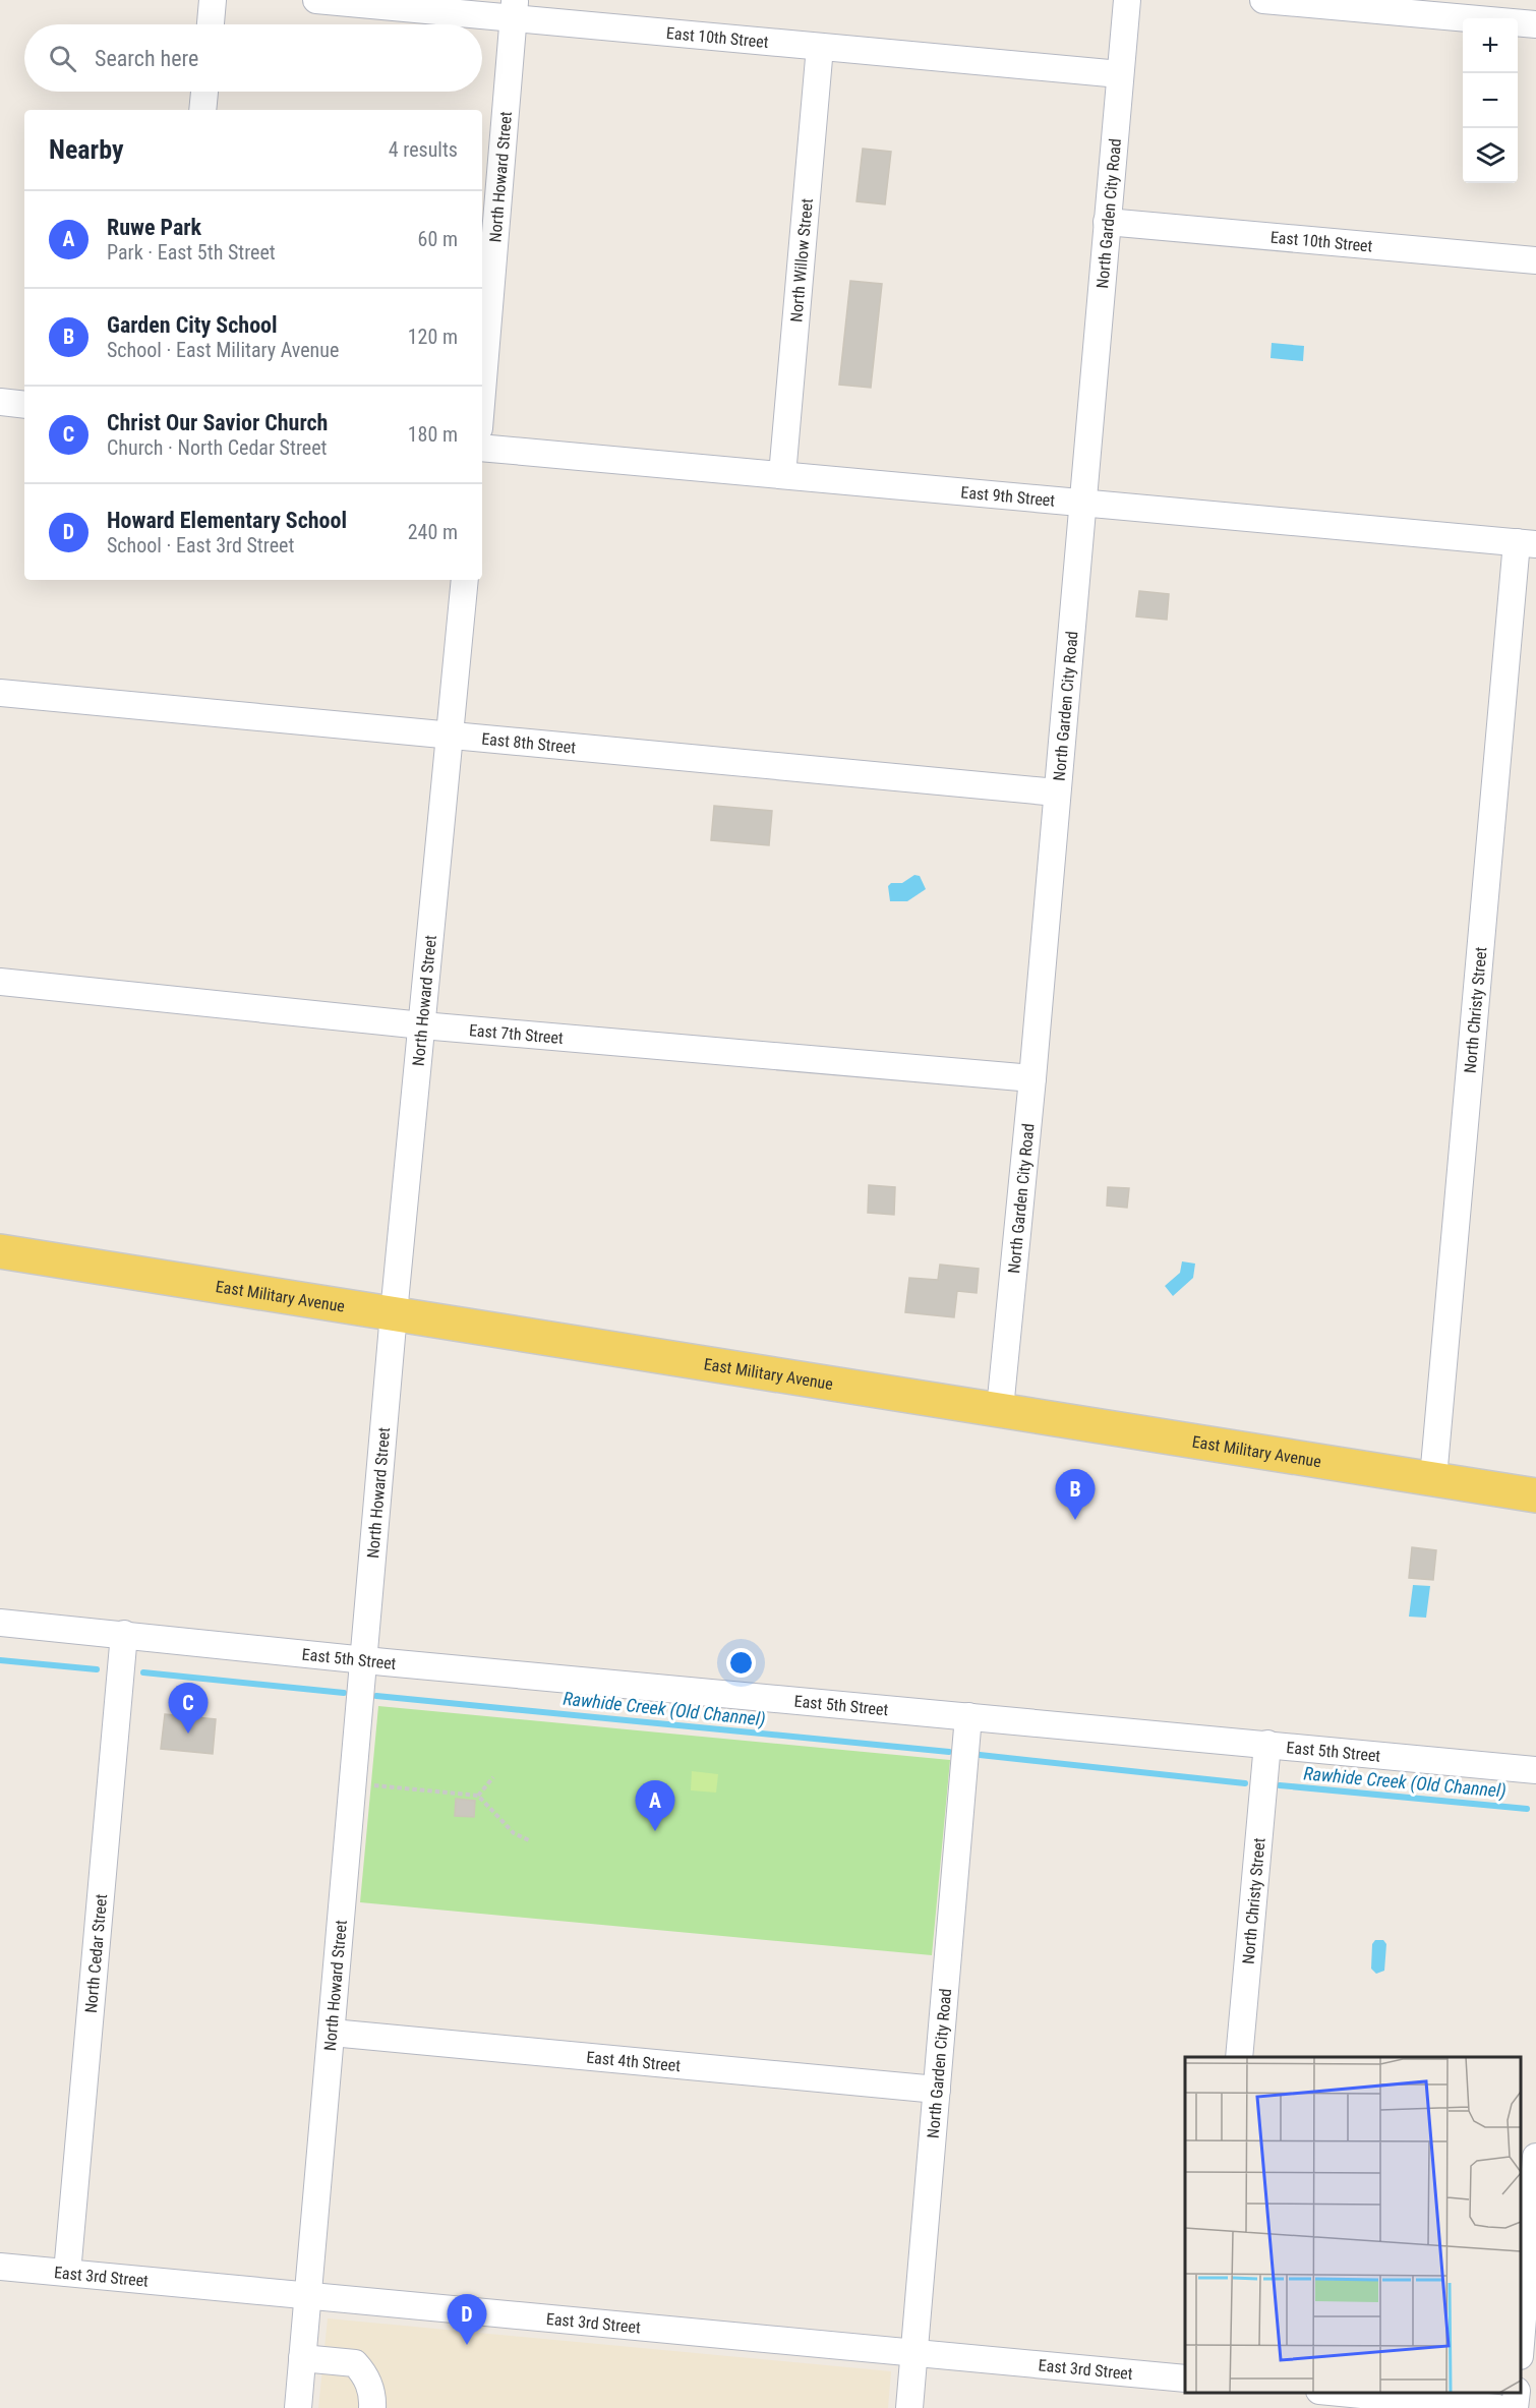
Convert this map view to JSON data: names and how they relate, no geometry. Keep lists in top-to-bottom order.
{
  "streets": {
    "main road": ["East Military Avenue"],
    "street": [
      "East 10th Street",
      "North Howard Street",
      "North Garden City Road",
      "North Willow Street",
      "East 9th Street",
      "East 8th Street",
      "North Christy Street",
      "East 7th Street",
      "East 5th Street",
      "North Cedar Street",
      "East 4th Street",
      "East 3rd Street"
    ]
  },
  "crossings": [
    ["East 10th Street", "North Howard Street"],
    ["East 10th Street", "North Garden City Road"],
    ["East 10th Street", "North Willow Street"],
    ["North Howard Street", "East 8th Street"],
    ["North Howard Street", "East 7th Street"],
    ["North Howard Street", "East Military Avenue"],
    ["North Howard Street", "East 5th Street"],
    ["North Howard Street", "East 4th Street"],
    ["North Howard Street", "East 3rd Street"],
    ["North Garden City Road", "East 9th Street"],
    ["North Garden City Road", "East 8th Street"],
    ["North Garden City Road", "East 7th Street"],
    ["North Garden City Road", "East Military Avenue"],
    ["North Garden City Road", "East 5th Street"],
    ["North Garden City Road", "East 4th Street"],
    ["North Garden City Road", "East 3rd Street"],
    ["North Willow Street", "East 9th Street"],
    ["East 9th Street", "North Christy Street"],
    ["North Christy Street", "East Military Avenue"],
    ["North Christy Street", "East 5th Street"],
    ["East 5th Street", "North Cedar Street"],
    ["North Cedar Street", "East 3rd Street"]
  ],
  "water": ["Rawhide Creek (Old Channel)"],
  "page": {
    "map_buttons": ["+", "−"],
    "search": "Search here",
    "heading": ["Nearby", "4 results"],
    "list": [
      {
        "mark": "A",
        "name": "Ruwe Park",
        "note": "Park · East 5th Street",
        "value": "60 m"
      },
      {
        "mark": "B",
        "name": "Garden City School",
        "note": "School · East Military Avenue",
        "value": "120 m"
      },
      {
        "mark": "C",
        "name": "Christ Our Savior Church",
        "note": "Church · North Cedar Street",
        "value": "180 m"
      },
      {
        "mark": "D",
        "name": "Howard Elementary School",
        "note": "School · East 3rd Street",
        "value": "240 m"
      }
    ],
    "pins": [
      "B",
      "C",
      "A",
      "D"
    ]
  }
}
